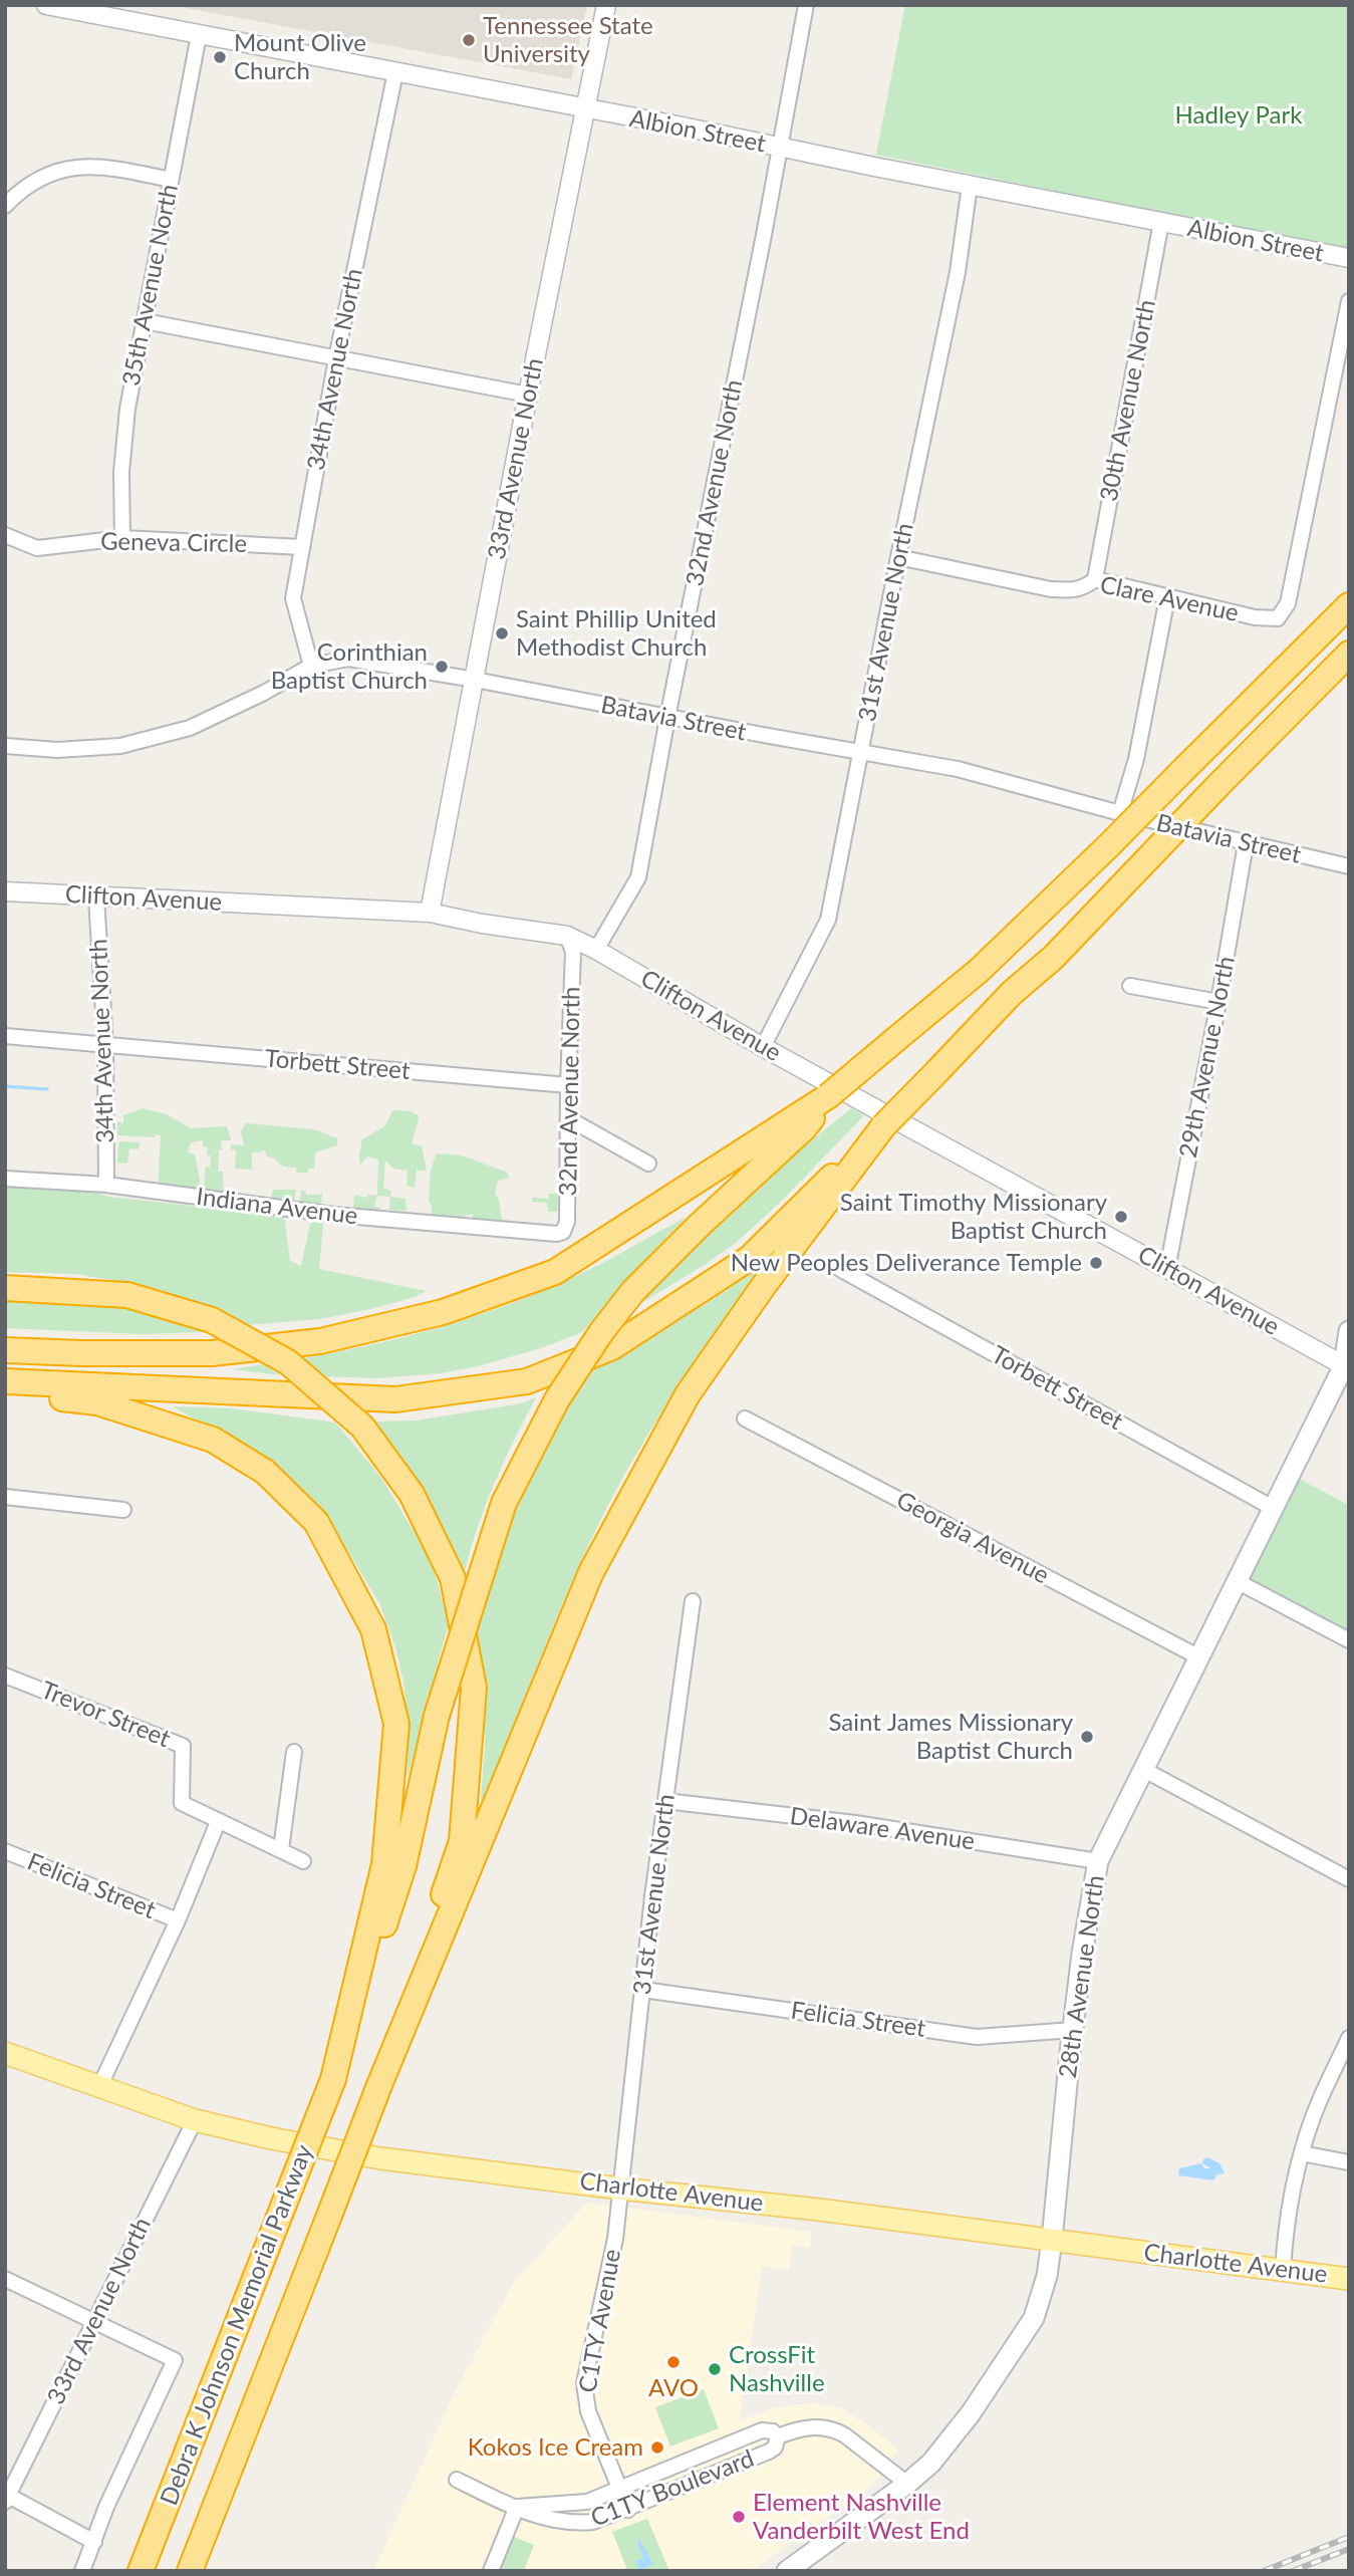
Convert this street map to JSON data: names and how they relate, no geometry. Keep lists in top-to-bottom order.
{
  "streets": {
    "highway": ["Debra K Johnson Memorial Parkway"],
    "main road": ["28th Avenue North", "Charlotte Avenue"],
    "street": [
      "Albion Street",
      "35th Avenue North",
      "34th Avenue North",
      "30th Avenue North",
      "33rd Avenue North",
      "32nd Avenue North",
      "Geneva Circle",
      "Clare Avenue",
      "31st Avenue North",
      "Batavia Street",
      "Clifton Avenue",
      "29th Avenue North",
      "Torbett Street",
      "Indiana Avenue",
      "Georgia Avenue",
      "Trevor Street",
      "Delaware Avenue",
      "Felicia Street",
      "C1TY Avenue",
      "C1TY Boulevard"
    ]
  },
  "crossings": [
    ["Albion Street", "35th Avenue North"],
    ["Albion Street", "34th Avenue North"],
    ["Albion Street", "30th Avenue North"],
    ["Albion Street", "33rd Avenue North"],
    ["Albion Street", "32nd Avenue North"],
    ["Albion Street", "31st Avenue North"],
    ["35th Avenue North", "Geneva Circle"],
    ["34th Avenue North", "Geneva Circle"],
    ["34th Avenue North", "Batavia Street"],
    ["34th Avenue North", "Clifton Avenue"],
    ["34th Avenue North", "Torbett Street"],
    ["34th Avenue North", "Indiana Avenue"],
    ["30th Avenue North", "Clare Avenue"],
    ["33rd Avenue North", "Batavia Street"],
    ["33rd Avenue North", "Clifton Avenue"],
    ["33rd Avenue North", "Charlotte Avenue"],
    ["32nd Avenue North", "Batavia Street"],
    ["32nd Avenue North", "Clifton Avenue"],
    ["32nd Avenue North", "Torbett Street"],
    ["32nd Avenue North", "Indiana Avenue"],
    ["Clare Avenue", "31st Avenue North"],
    ["31st Avenue North", "Batavia Street"],
    ["31st Avenue North", "Clifton Avenue"],
    ["31st Avenue North", "Delaware Avenue"],
    ["31st Avenue North", "Felicia Street"],
    ["31st Avenue North", "Charlotte Avenue"],
    ["31st Avenue North", "C1TY Avenue"],
    ["Batavia Street", "29th Avenue North"],
    ["Clifton Avenue", "29th Avenue North"],
    ["Clifton Avenue", "28th Avenue North"],
    ["Torbett Street", "28th Avenue North"],
    ["Georgia Avenue", "28th Avenue North"],
    ["Delaware Avenue", "28th Avenue North"],
    ["Felicia Street", "28th Avenue North"],
    ["28th Avenue North", "Charlotte Avenue"],
    ["28th Avenue North", "C1TY Boulevard"],
    ["Charlotte Avenue", "C1TY Avenue"],
    ["C1TY Avenue", "C1TY Boulevard"]
  ],
  "parks": ["Hadley Park"],
  "places": [
    "Tennessee State University",
    "Mount Olive Church",
    "Saint Phillip United Methodist Church",
    "Corinthian Baptist Church",
    "Saint Timothy Missionary Baptist Church",
    "New Peoples Deliverance Temple",
    "Saint James Missionary Baptist Church",
    "AVO",
    "CrossFit Nashville",
    "Kokos Ice Cream",
    "Element Nashville Vanderbilt West End"
  ]
}
